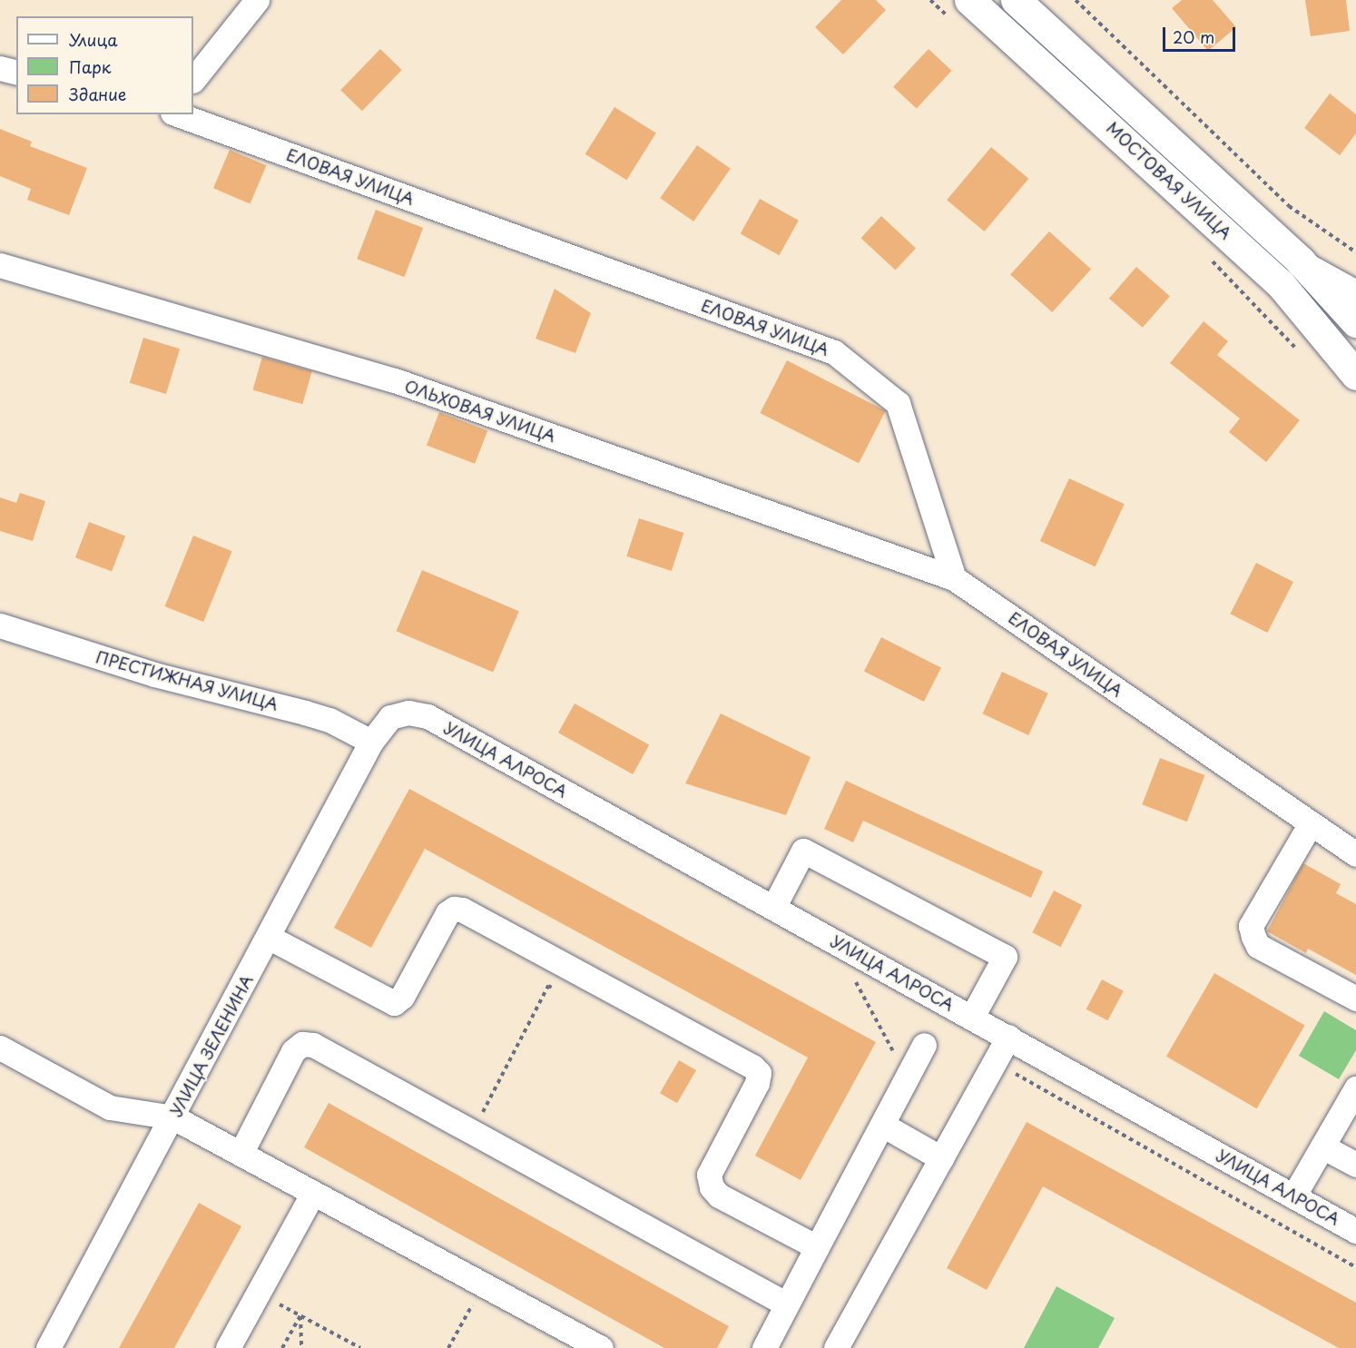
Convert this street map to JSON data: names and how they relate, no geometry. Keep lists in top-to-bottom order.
{
  "streets": {
    "main road": ["МОСТОВАЯ УЛИЦА"],
    "street": [
      "ЕЛОВАЯ УЛИЦА",
      "ОЛЬХОВАЯ УЛИЦА",
      "ПРЕСТИЖНАЯ УЛИЦА",
      "УЛИЦА АЛРОСА",
      "УЛИЦА ЗЕЛЕНИНА"
    ]
  },
  "crossings": [
    ["ЕЛОВАЯ УЛИЦА", "ОЛЬХОВАЯ УЛИЦА"],
    ["ПРЕСТИЖНАЯ УЛИЦА", "УЛИЦА ЗЕЛЕНИНА"],
    ["УЛИЦА АЛРОСА", "УЛИЦА ЗЕЛЕНИНА"]
  ],
  "legend": ["Улица", "Парк", "Здание"],
  "scale_bar": "20 m"
}
